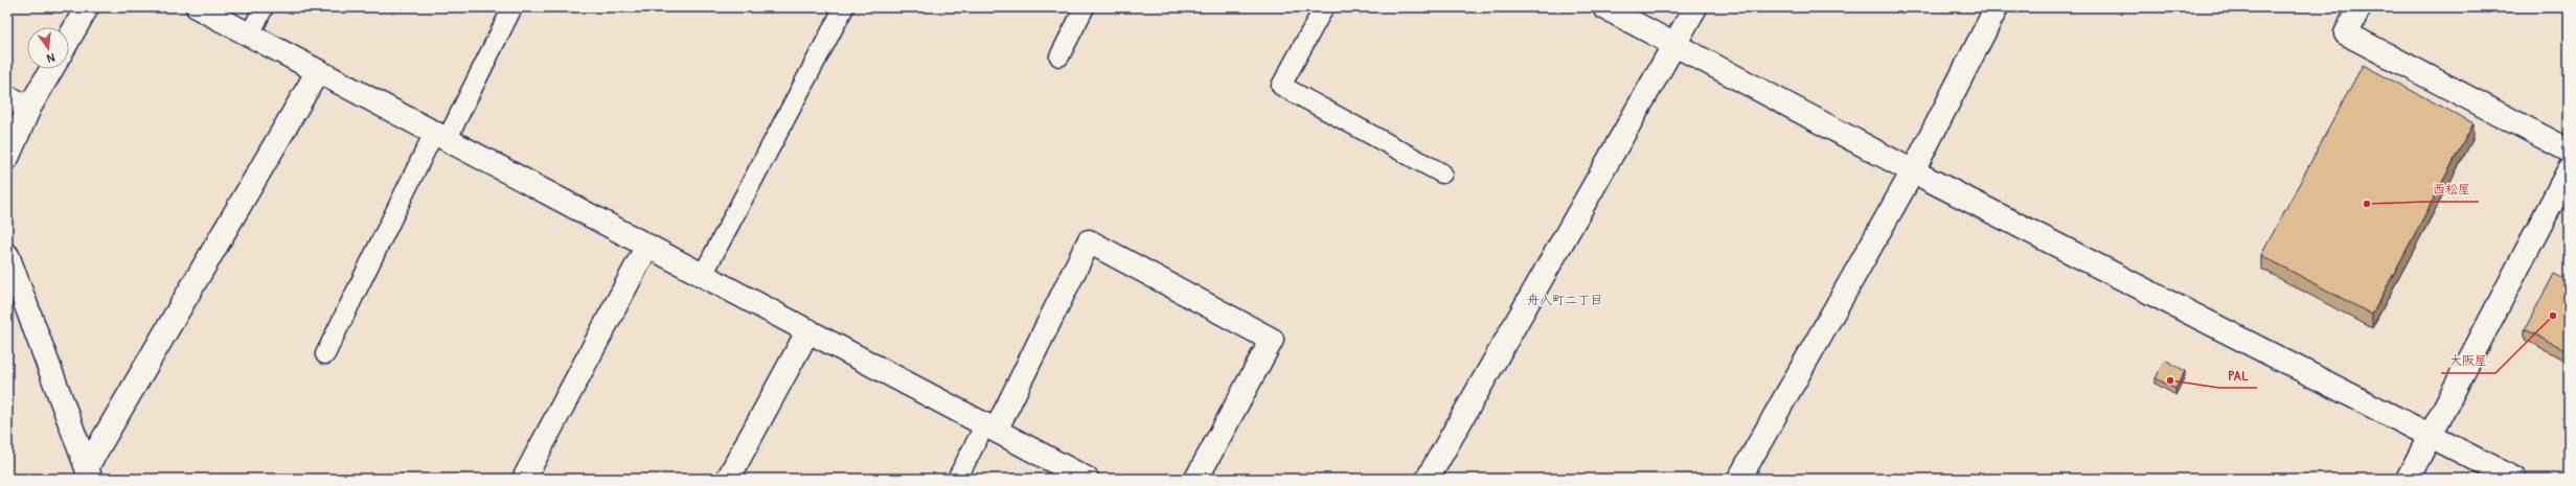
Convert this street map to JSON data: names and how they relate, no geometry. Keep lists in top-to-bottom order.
{
  "districts": ["舟入町二丁目"],
  "places": ["西松屋", "大阪屋", "PAL"],
  "north": "bottom"
}
